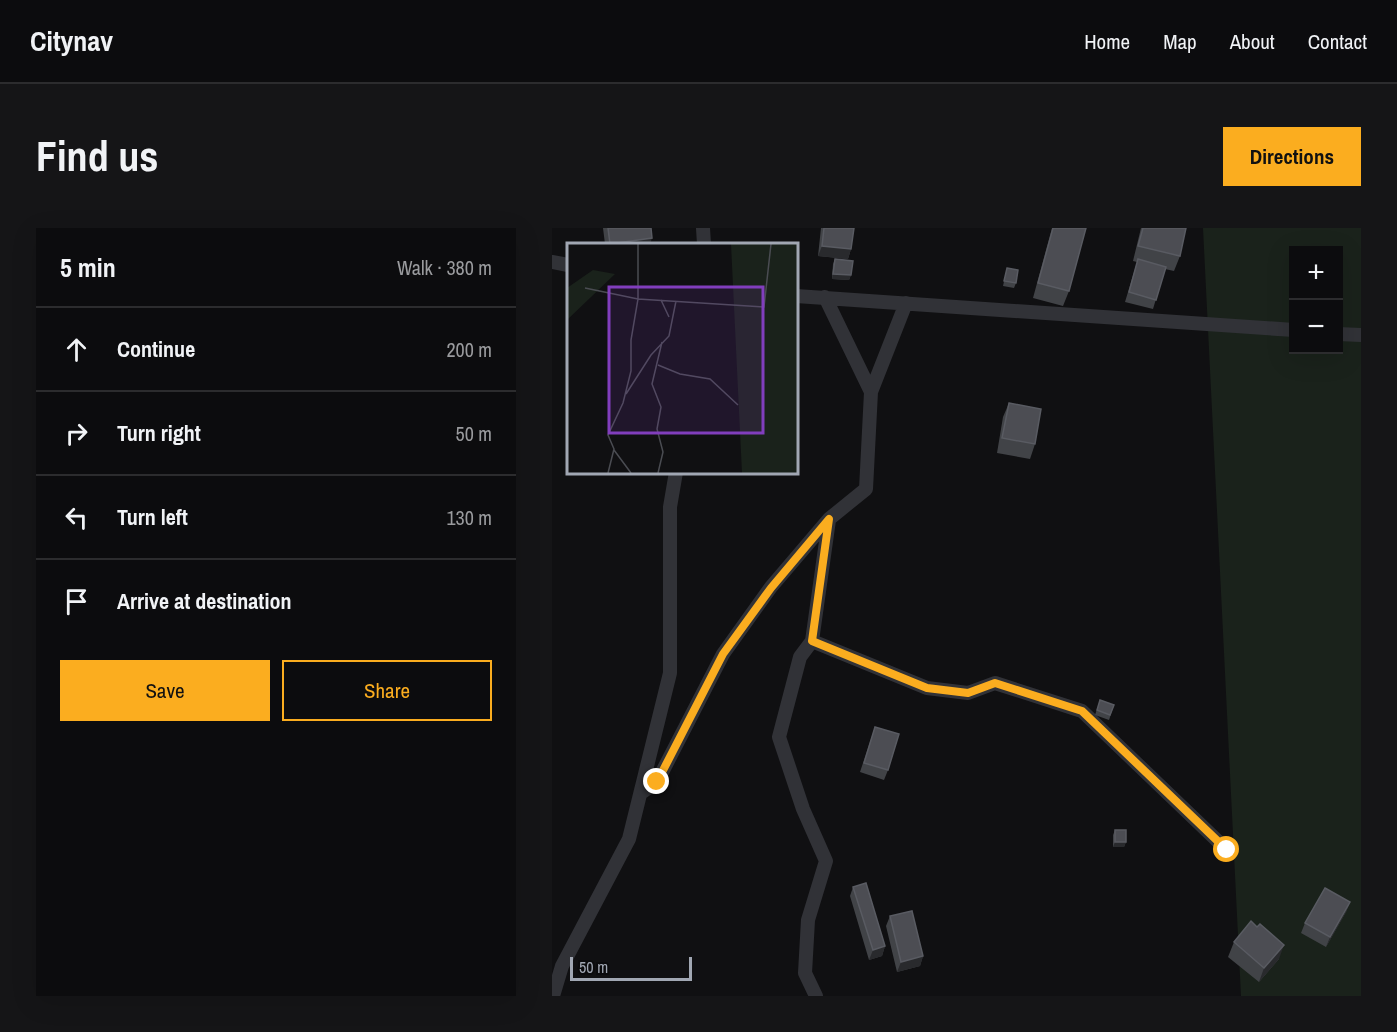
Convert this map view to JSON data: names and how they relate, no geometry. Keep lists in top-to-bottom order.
{
  "scale_bar": "50 m",
  "page": {
    "header": "Citynav",
    "nav": [
      "Home",
      "Map",
      "About",
      "Contact"
    ],
    "buttons": [
      "Directions",
      ["Save", "Share"]
    ],
    "title": "Find us",
    "heading": ["5 min", "Walk · 380 m"],
    "map_buttons": ["+", "−"],
    "list": [
      ["Continue", "200 m"],
      ["Turn right", "50 m"],
      ["Turn left", "130 m"],
      "Arrive at destination"
    ],
    "scale": "50 m"
  }
}
